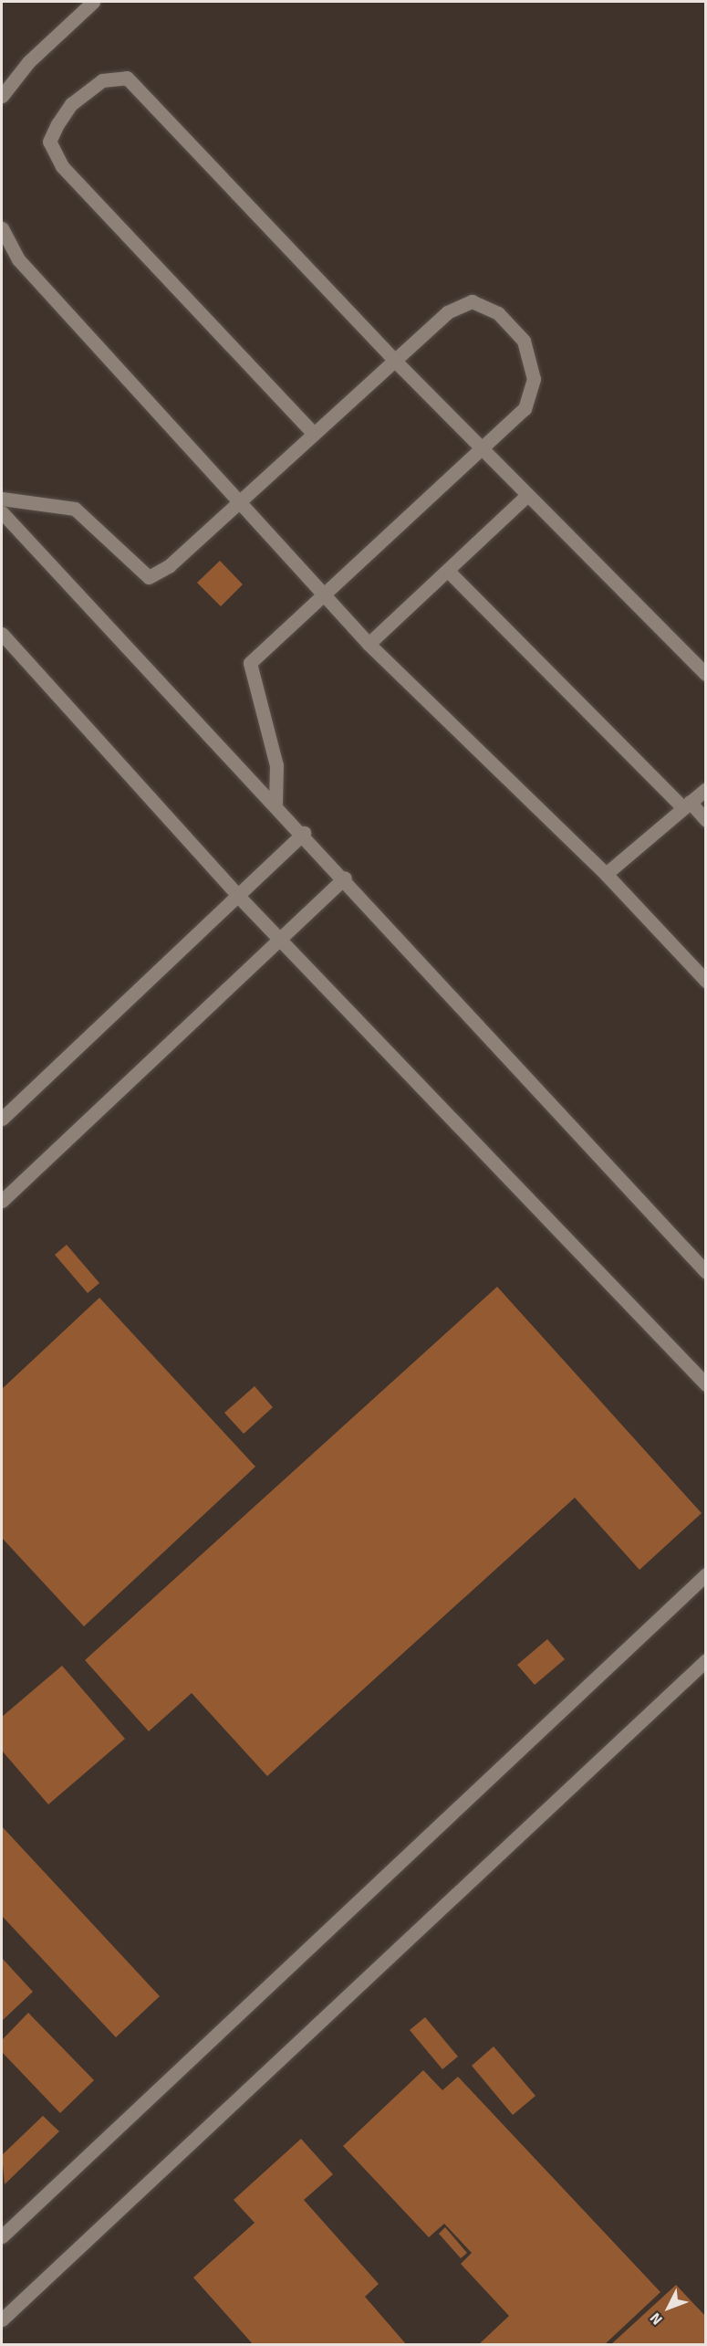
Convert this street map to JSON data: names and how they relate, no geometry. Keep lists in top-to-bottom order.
{
  "north": "bottom left"
}
